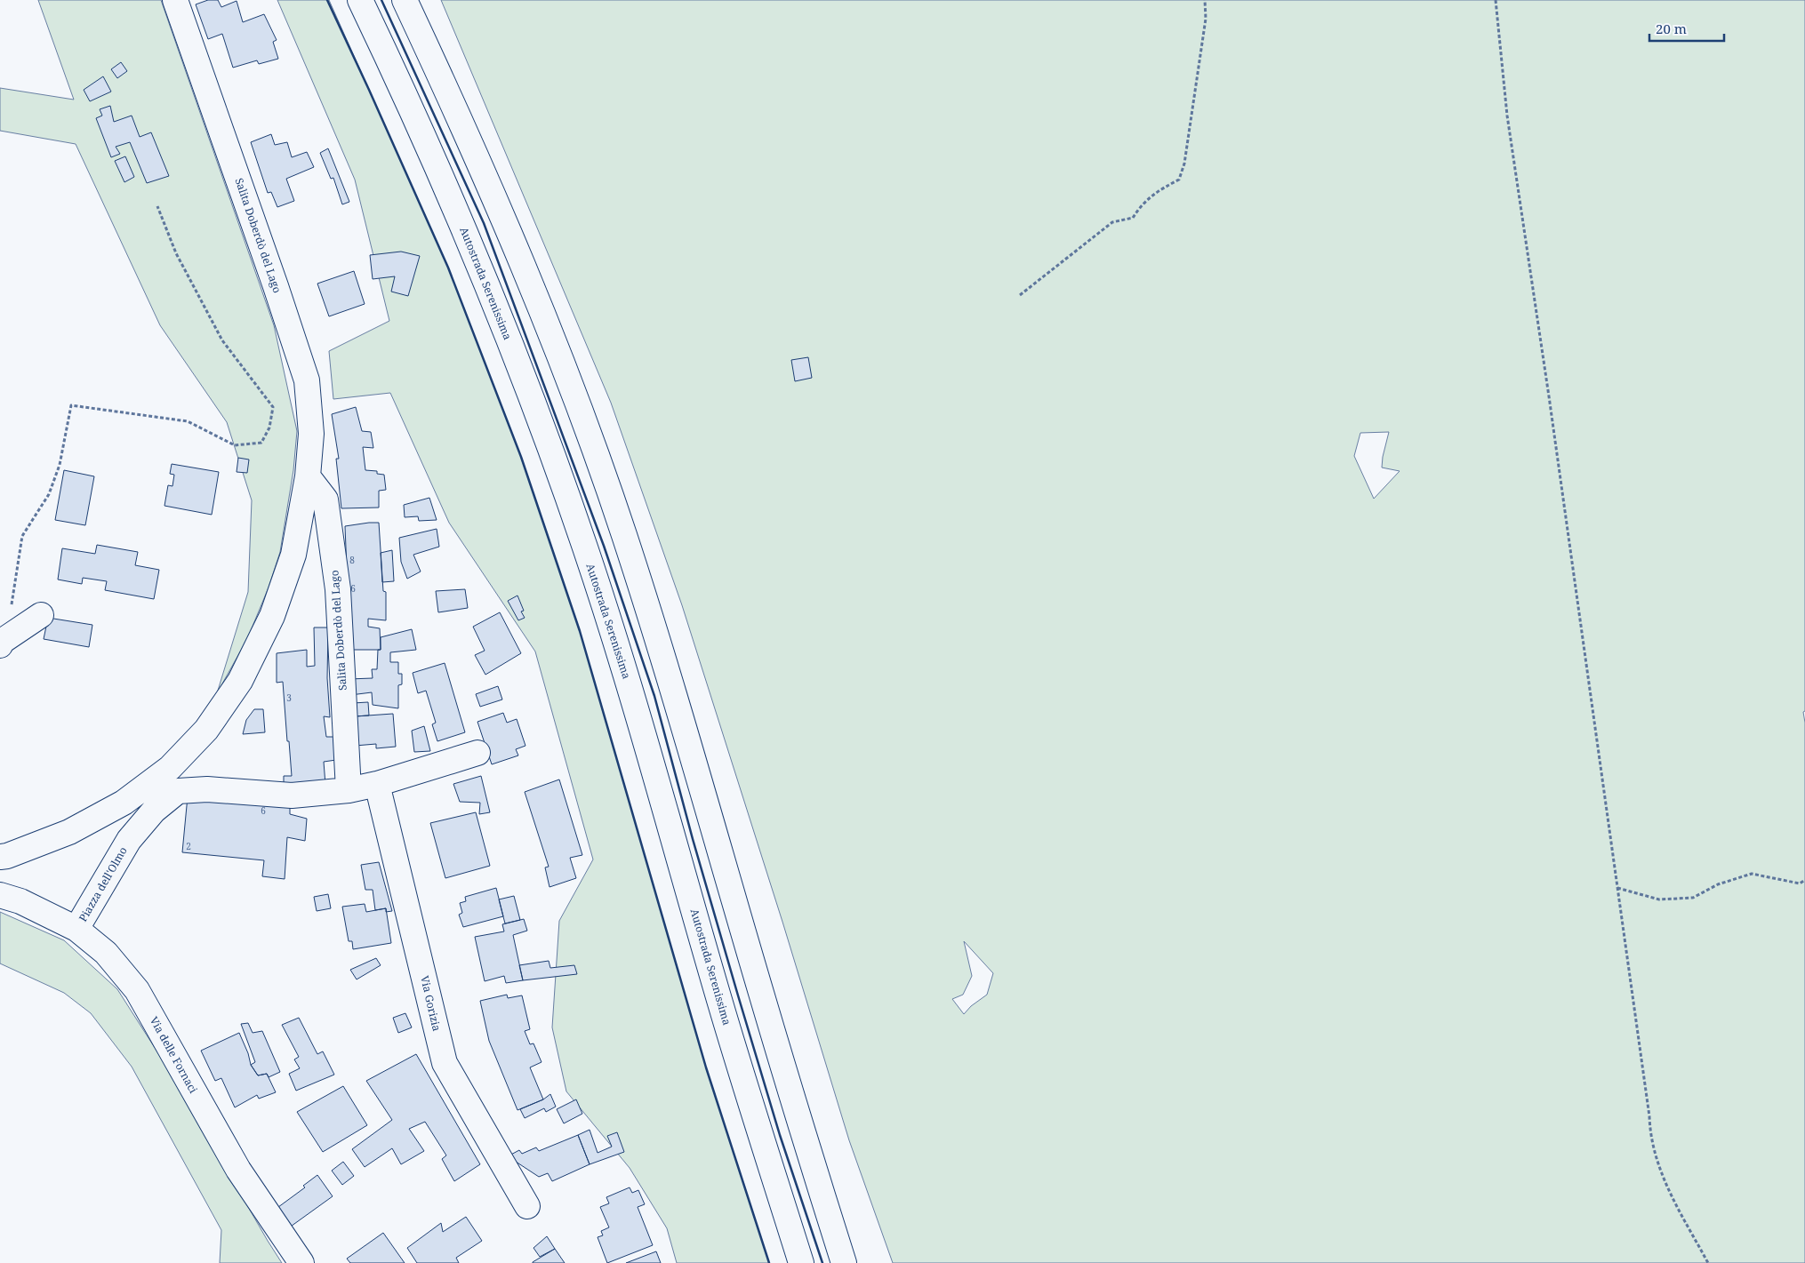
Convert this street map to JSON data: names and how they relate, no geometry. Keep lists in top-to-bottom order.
{
  "streets": {
    "main road": [
      "Salita Doberdò del Lago",
      "Autostrada Serenissima",
      "Piazza dell'Olmo",
      "Via Gorizia",
      "Via delle Fornaci"
    ]
  },
  "crossings": [
    ["Salita Doberdò del Lago", "Piazza dell'Olmo"],
    ["Piazza dell'Olmo", "Via delle Fornaci"]
  ],
  "house_numbers": [
    "8",
    "6",
    "3",
    "6",
    "2"
  ],
  "scale_bar": "20 m"
}
